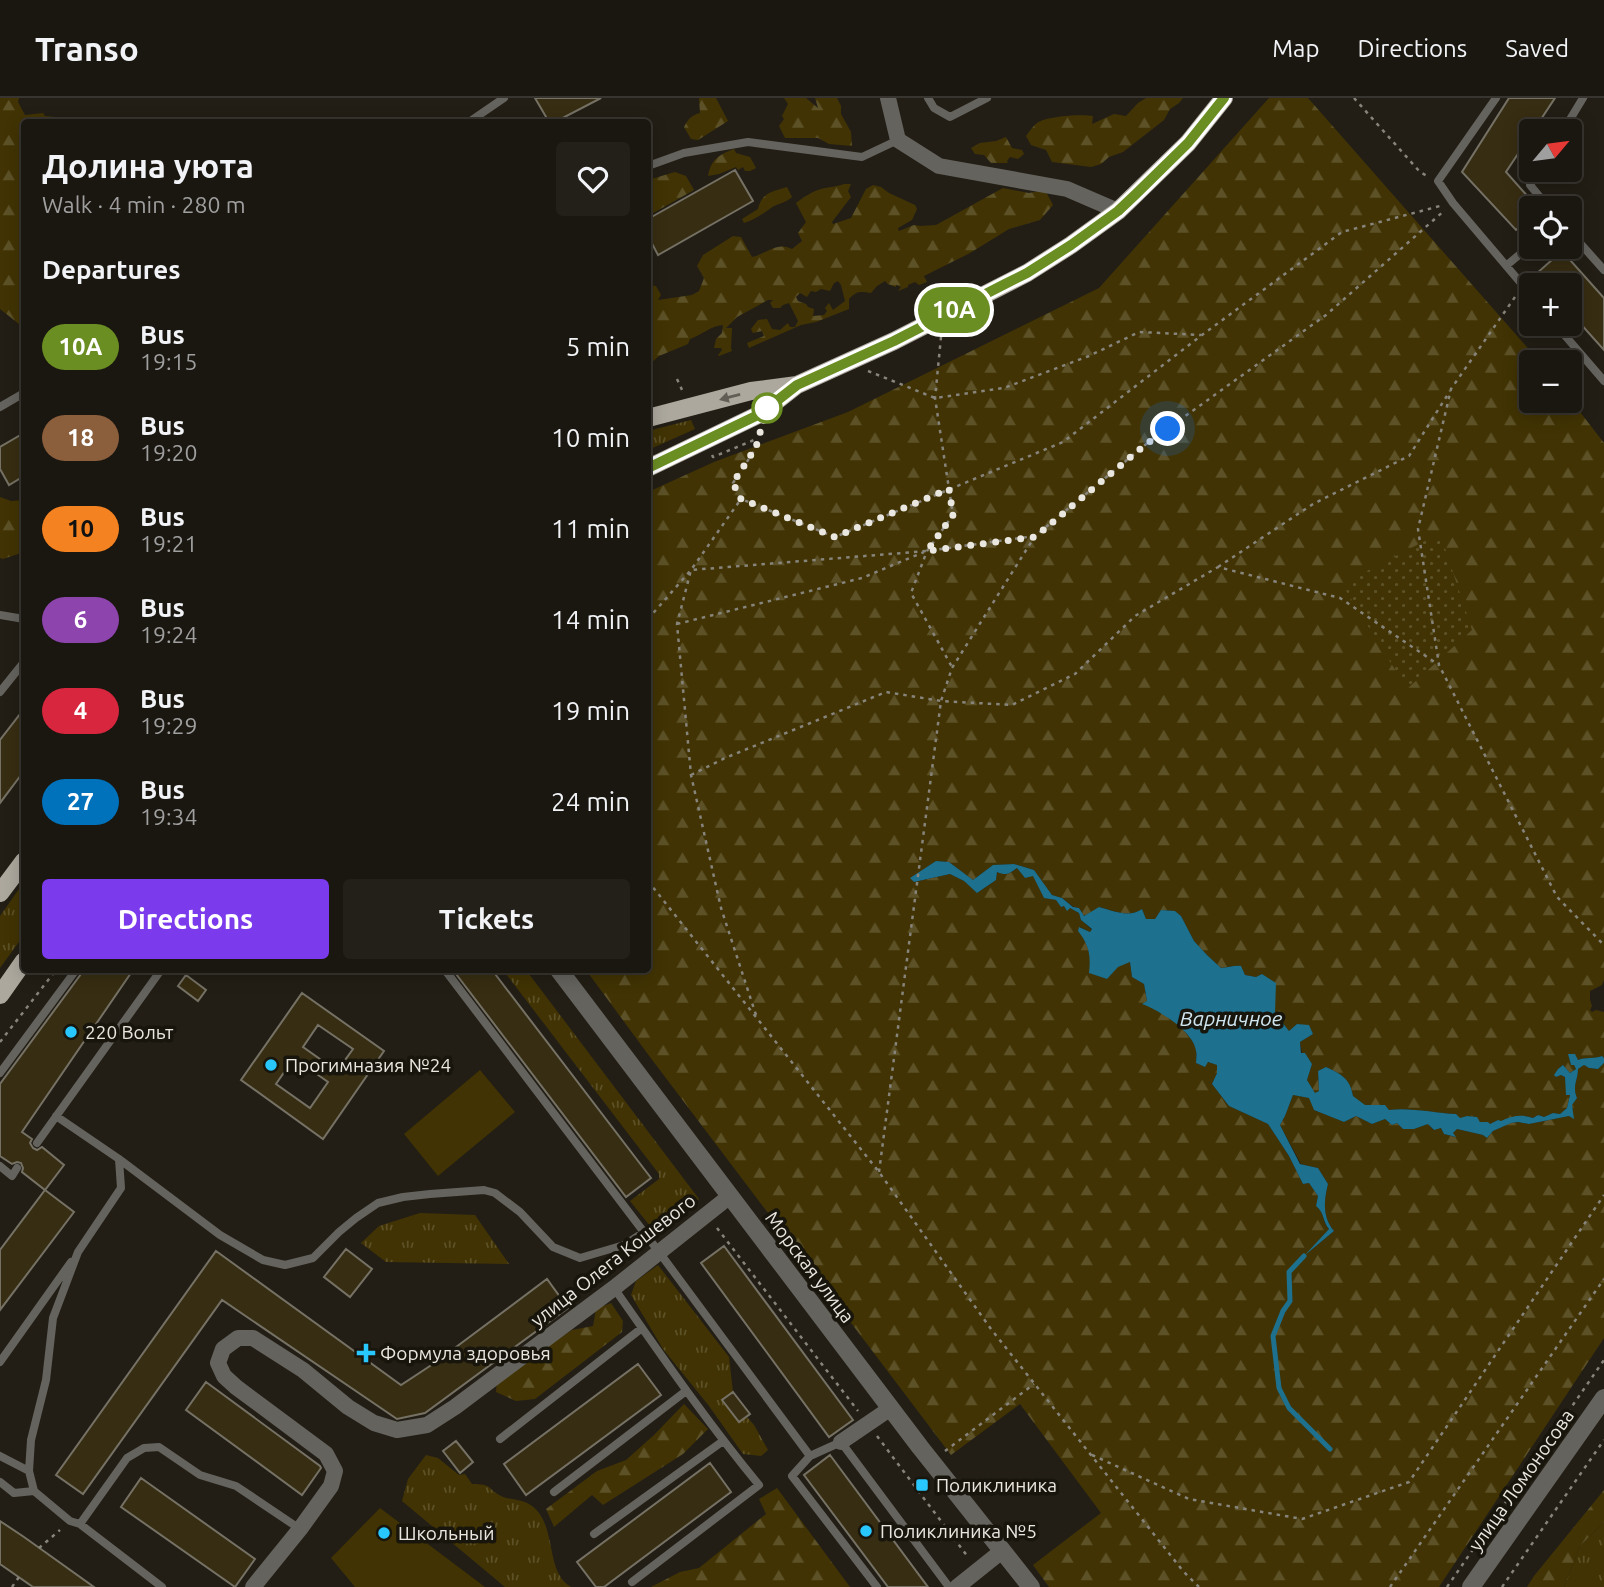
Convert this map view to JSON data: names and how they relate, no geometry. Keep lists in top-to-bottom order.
{
  "streets": {
    "street": ["улица Олега Кошевого", "Морская улица", "улица Ломоносова"]
  },
  "crossings": [
    ["улица Олега Кошевого", "Морская улица"]
  ],
  "water": ["Варничное"],
  "places": {
    "other": [
      "220 Вольт",
      "Прогимназия №24",
      "Поликлиника №5",
      "Школьный"
    ],
    "health": ["Формула здоровья"],
    "transit": ["Поликлиника"]
  },
  "lines": ["bus line 10А"],
  "north": "top right",
  "page": {
    "header": "Transo",
    "nav": ["Map", "Directions", "Saved"],
    "on_map": "10А",
    "map_buttons": ["+", "−"],
    "heading": [
      ["Долина уюта", "Walk · 4 min · 280 m"],
      "Departures"
    ],
    "list": [
      {
        "mark": "10А",
        "name": "Bus",
        "note": "19:15",
        "value": "5 min"
      },
      {
        "mark": "18",
        "name": "Bus",
        "note": "19:20",
        "value": "10 min"
      },
      {
        "mark": "10",
        "name": "Bus",
        "note": "19:21",
        "value": "11 min"
      },
      {
        "mark": "6",
        "name": "Bus",
        "note": "19:24",
        "value": "14 min"
      },
      {
        "mark": "4",
        "name": "Bus",
        "note": "19:29",
        "value": "19 min"
      },
      {
        "mark": "27",
        "name": "Bus",
        "note": "19:34",
        "value": "24 min"
      }
    ],
    "buttons": ["Directions", "Tickets"]
  }
}
